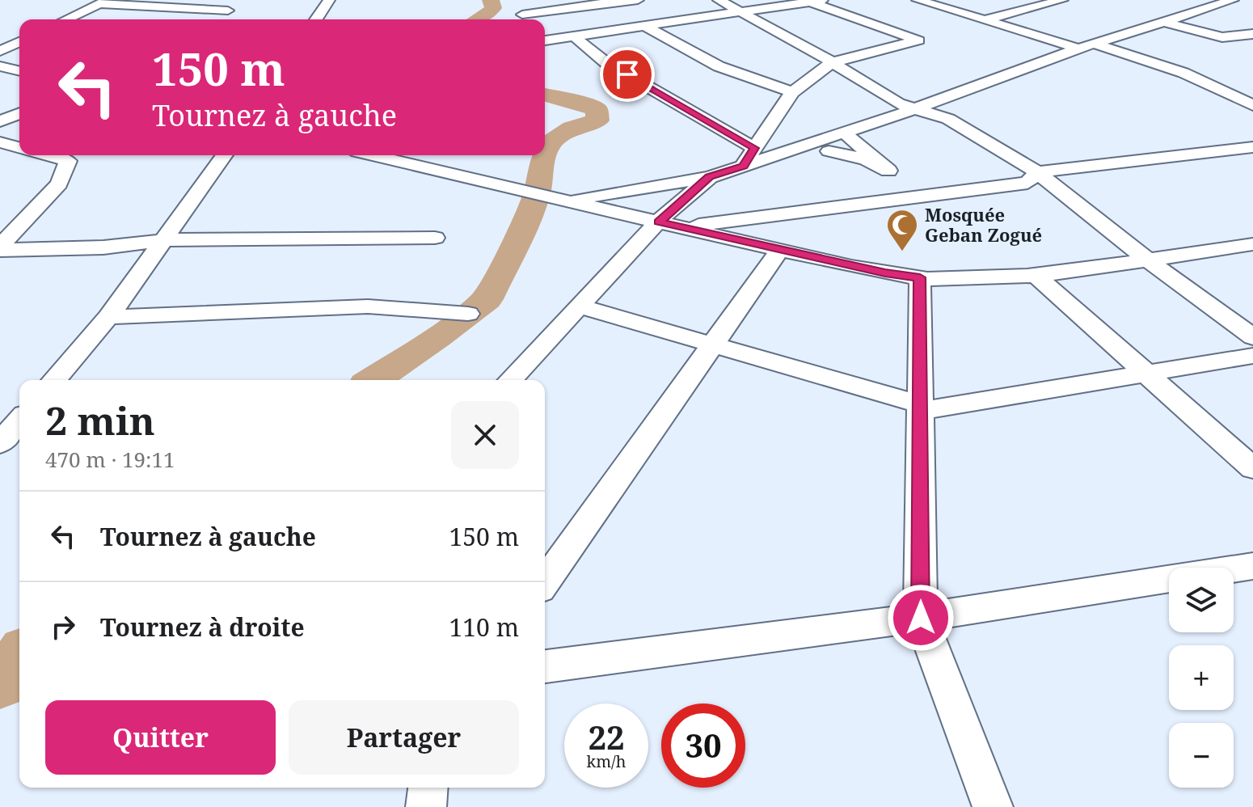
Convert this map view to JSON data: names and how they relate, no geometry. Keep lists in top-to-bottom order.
{
  "places": {
    "mosque": ["Mosquée Geban Zogué"]
  },
  "page": {
    "turn": ["150 m", "Tournez à gauche"],
    "heading": ["2 min", "470 m · 19:11"],
    "list": [
      {
        "name": "Tournez à gauche",
        "value": "150 m"
      },
      {
        "name": "Tournez à droite",
        "value": "110 m"
      }
    ],
    "map_buttons": ["+", "−"],
    "buttons": ["Quitter", "Partager"],
    "speed": "22 km/h",
    "limit": "30"
  }
}
